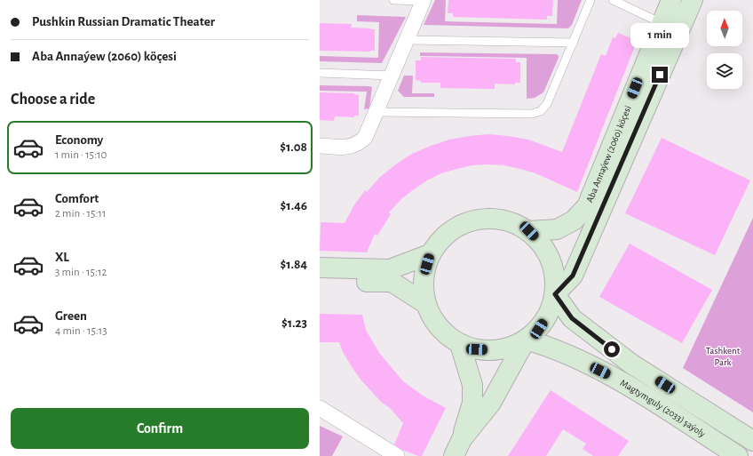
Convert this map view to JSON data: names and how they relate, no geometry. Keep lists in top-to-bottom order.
{
  "streets": {
    "main road": ["Aba Annaýew (2060) köçesi", "Magtymguly (2033) şaýoly"]
  },
  "crossings": [
    ["Aba Annaýew (2060) köçesi", "Magtymguly (2033) şaýoly"]
  ],
  "parks": ["Tashkent Park"],
  "north": "top",
  "page": {
    "banner": ["Pushkin Russian Dramatic Theater", "Aba Annaýew (2060) köçesi"],
    "bubble": "1 min",
    "heading": "Choose a ride",
    "list": [
      {
        "name": "Economy",
        "note": "1 min · 15:10",
        "value": "$1.08"
      },
      {
        "name": "Comfort",
        "note": "2 min · 15:11",
        "value": "$1.46"
      },
      {
        "name": "XL",
        "note": "3 min · 15:12",
        "value": "$1.84"
      },
      {
        "name": "Green",
        "note": "4 min · 15:13",
        "value": "$1.23"
      }
    ],
    "buttons": "Confirm"
  }
}
